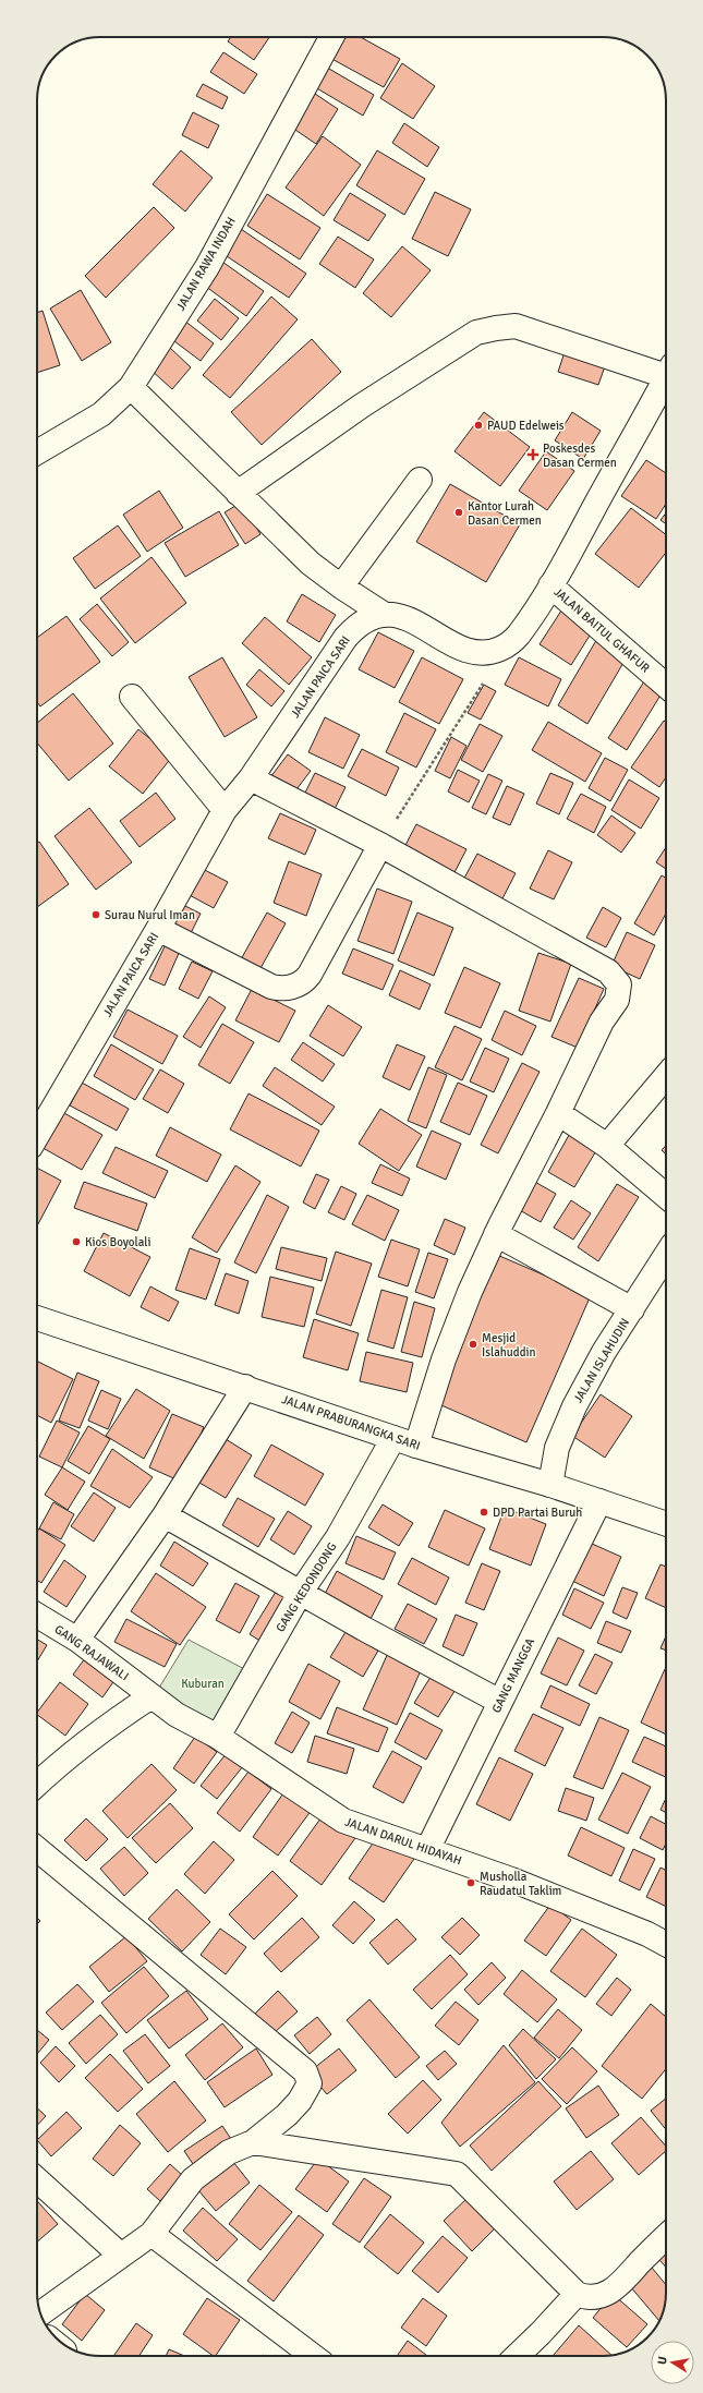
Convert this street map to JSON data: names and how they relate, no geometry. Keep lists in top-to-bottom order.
{
  "streets": {
    "street": [
      "JALAN RAWA INDAH",
      "JALAN BAITUL GHAFUR",
      "JALAN PAICA SARI",
      "JALAN ISLAHUDIN",
      "JALAN PRABURANGKA SARI",
      "GANG KEDONDONG",
      "GANG RAJAWALI",
      "GANG MANGGA",
      "JALAN DARUL HIDAYAH"
    ]
  },
  "crossings": [
    ["JALAN BAITUL GHAFUR", "JALAN PAICA SARI"],
    ["JALAN ISLAHUDIN", "JALAN PRABURANGKA SARI"],
    ["JALAN PRABURANGKA SARI", "GANG KEDONDONG"],
    ["JALAN PRABURANGKA SARI", "GANG MANGGA"],
    ["GANG KEDONDONG", "JALAN DARUL HIDAYAH"],
    ["GANG RAJAWALI", "JALAN DARUL HIDAYAH"],
    ["GANG MANGGA", "JALAN DARUL HIDAYAH"]
  ],
  "parks": ["Kuburan"],
  "places": {
    "other": [
      "PAUD Edelweis",
      "Kantor Lurah Dasan Cermen",
      "Surau Nurul Iman",
      "Kios Boyolali",
      "Mesjid Islahuddin",
      "DPD Partai Buruh",
      "Musholla Raudatul Taklim"
    ],
    "health": ["Poskesdes Dasan Cermen"]
  },
  "north": "left"
}
